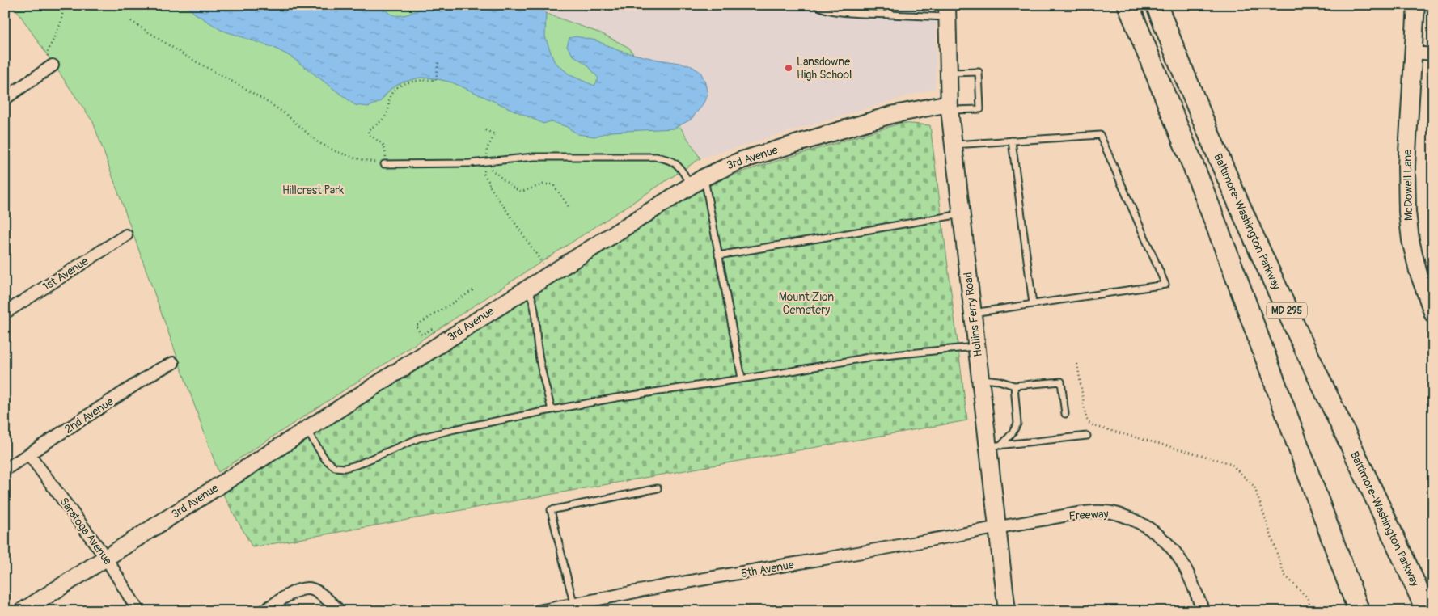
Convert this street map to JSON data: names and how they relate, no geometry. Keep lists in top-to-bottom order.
{
  "streets": {
    "highway": ["Baltimore-Washington Parkway", "MD 295"],
    "street": [
      "3rd Avenue",
      "McDowell Lane",
      "1st Avenue",
      "Hollins Ferry Road",
      "2nd Avenue",
      "Freeway",
      "Saratoga Avenue",
      "5th Avenue"
    ]
  },
  "crossings": [
    ["3rd Avenue", "Hollins Ferry Road"],
    ["3rd Avenue", "Saratoga Avenue"],
    ["Hollins Ferry Road", "Freeway"],
    ["Hollins Ferry Road", "5th Avenue"],
    ["2nd Avenue", "Saratoga Avenue"],
    ["Freeway", "5th Avenue"]
  ],
  "parks": ["Hillcrest Park", "Mount Zion Cemetery"],
  "places": ["Lansdowne High School"]
}
